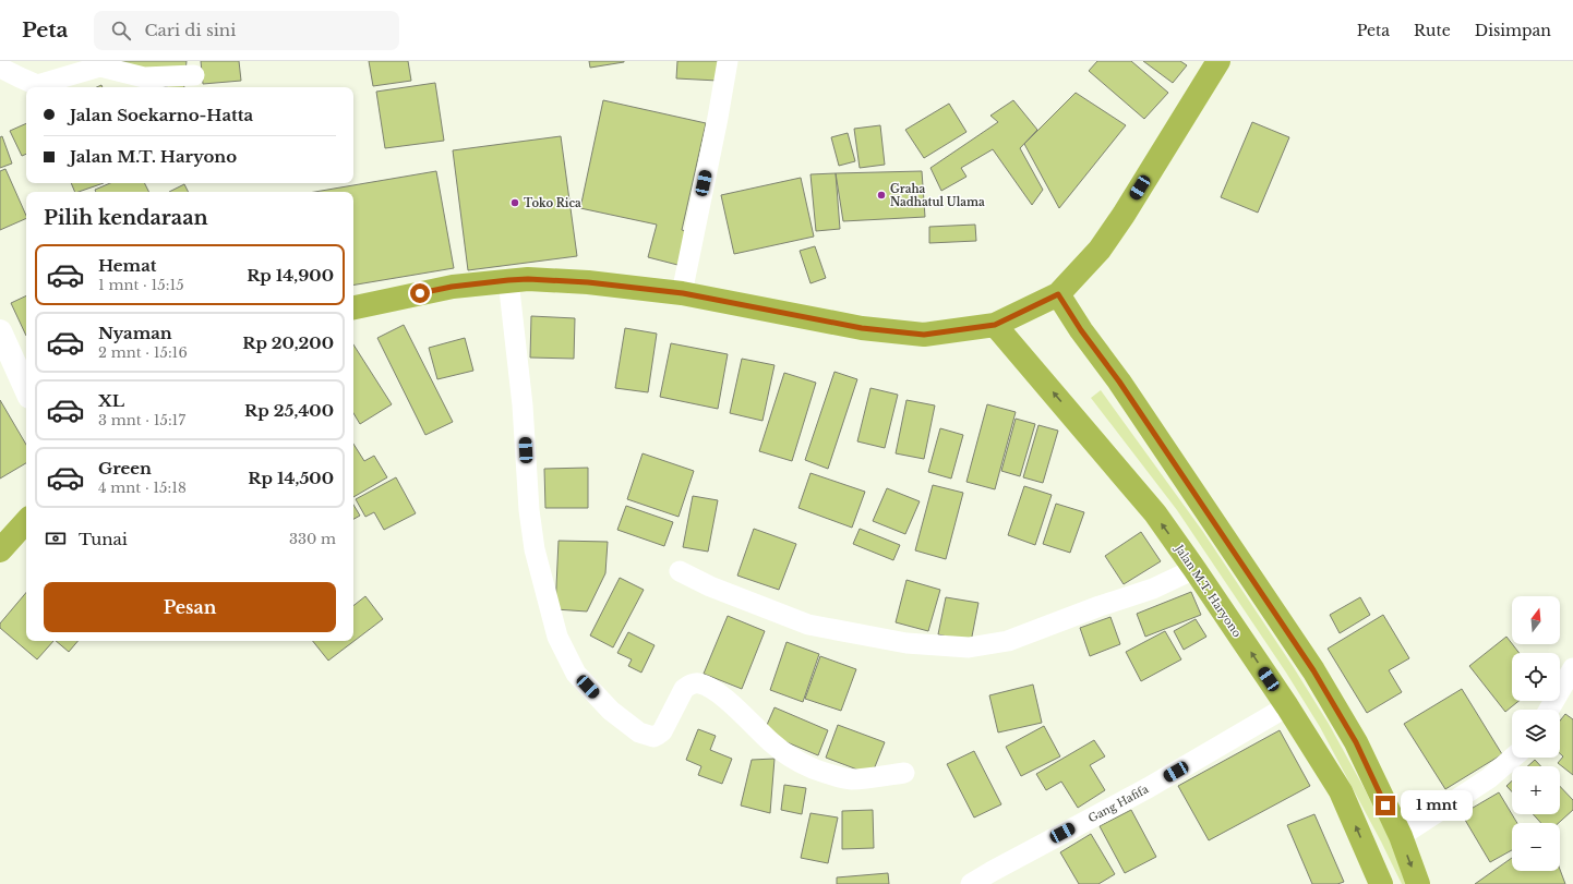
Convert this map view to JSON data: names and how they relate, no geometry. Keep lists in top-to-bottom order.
{
  "streets": {
    "highway": ["Jalan M.T. Haryono"],
    "street": ["Gang Hafifa"]
  },
  "crossings": [
    ["Jalan M.T. Haryono", "Gang Hafifa"]
  ],
  "places": ["Graha Nadhatul Ulama", "Toko Rica"],
  "north": "top",
  "page": {
    "header": "Peta",
    "search": "Cari di sini",
    "nav": ["Peta", "Rute", "Disimpan"],
    "banner": ["Jalan Soekarno-Hatta", "Jalan M.T. Haryono"],
    "heading": "Pilih kendaraan",
    "list": [
      {
        "name": "Hemat",
        "note": "1 mnt · 15:15",
        "value": "Rp 14,900"
      },
      {
        "name": "Nyaman",
        "note": "2 mnt · 15:16",
        "value": "Rp 20,200"
      },
      {
        "name": "XL",
        "note": "3 mnt · 15:17",
        "value": "Rp 25,400"
      },
      {
        "name": "Green",
        "note": "4 mnt · 15:18",
        "value": "Rp 14,500"
      }
    ],
    "pay": ["Tunai", "330 m"],
    "buttons": "Pesan",
    "map_buttons": ["+", "−"],
    "bubble": "1 mnt"
  }
}
